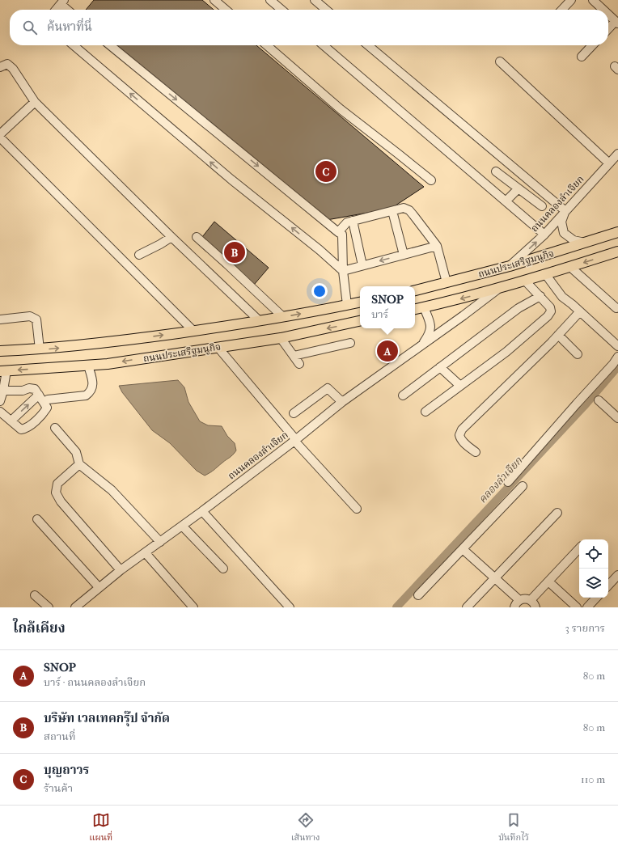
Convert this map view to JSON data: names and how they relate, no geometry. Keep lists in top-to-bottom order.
{
  "streets": {
    "main road": ["ถนนประเสริฐมนูกิจ"],
    "street": ["ถนนคลองลำเจียก"]
  },
  "crossings": [
    ["ถนนคลองลำเจียก", "ถนนประเสริฐมนูกิจ"]
  ],
  "water": ["คลองลำเจียก"],
  "page": {
    "search": "ค้นหาที่นี่",
    "pins": ["C", "B", "A"],
    "popup": ["SNOP", "บาร์"],
    "heading": ["ใกล้เคียง", "3 รายการ"],
    "list": [
      {
        "mark": "A",
        "name": "SNOP",
        "note": "บาร์ · ถนนคลองลำเจียก",
        "value": "80 m"
      },
      {
        "mark": "B",
        "name": "บริษัท เวลเทคกรุ๊ป จำกัด",
        "note": "สถานที่",
        "value": "80 m"
      },
      {
        "mark": "C",
        "name": "บุญถาวร",
        "note": "ร้านค้า",
        "value": "110 m"
      }
    ],
    "nav": ["แผนที่", "เส้นทาง", "บันทึกไว้"]
  }
}
